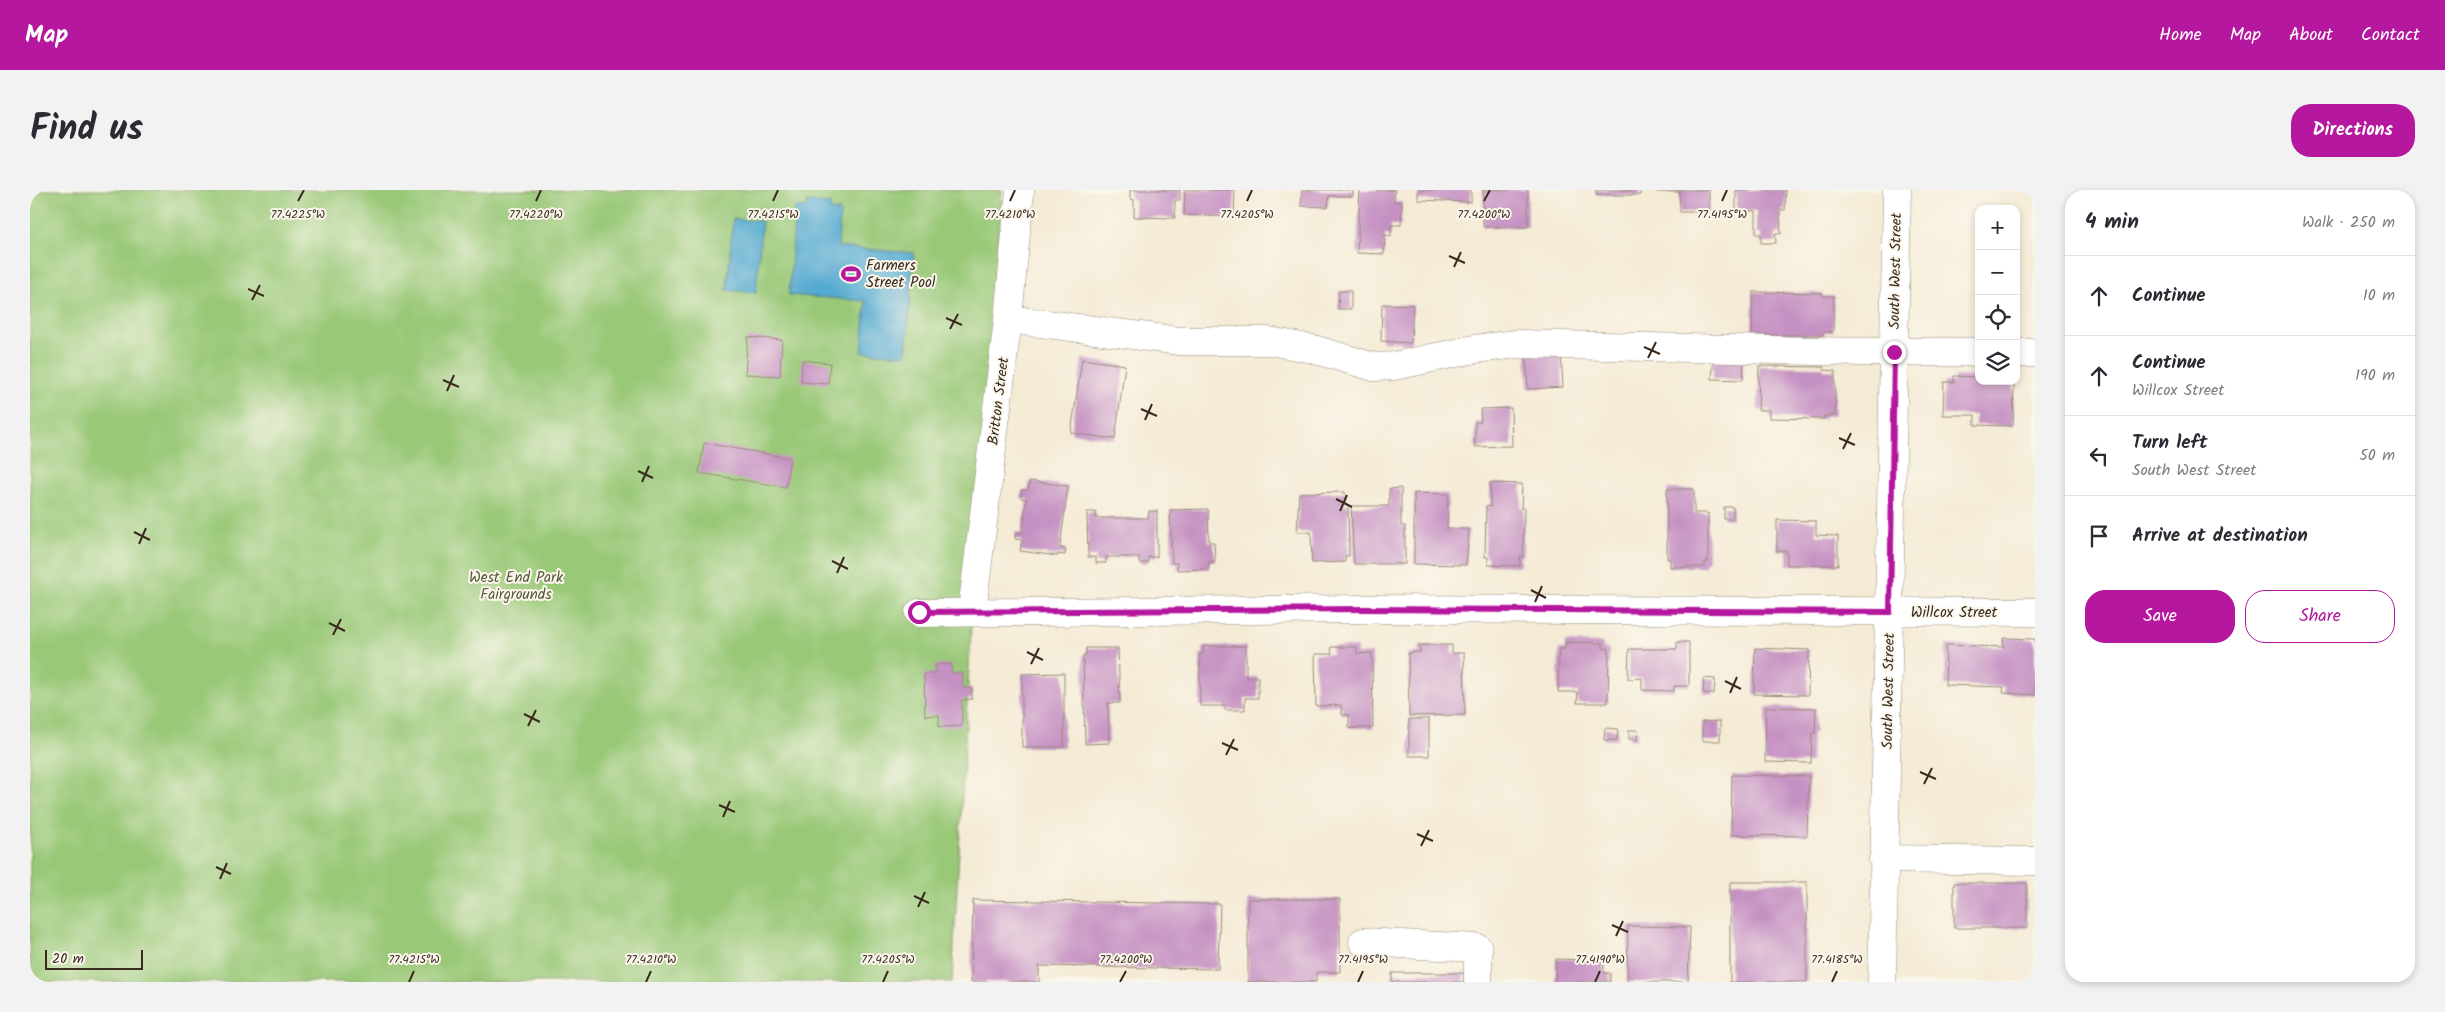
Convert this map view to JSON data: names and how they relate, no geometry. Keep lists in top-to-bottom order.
{
  "streets": {
    "street": ["South West Street", "Britton Street", "Willcox Street"]
  },
  "crossings": [
    ["South West Street", "Willcox Street"],
    ["Britton Street", "Willcox Street"]
  ],
  "parks": ["West End Park Fairgrounds"],
  "places": {
    "sports": ["Farmers Street Pool"]
  },
  "scale_bar": "20 m",
  "page": {
    "header": "Map",
    "nav": [
      "Home",
      "Map",
      "About",
      "Contact"
    ],
    "title": "Find us",
    "buttons": [
      "Directions",
      ["Save", "Share"]
    ],
    "heading": ["4 min", "Walk · 250 m"],
    "map_buttons": ["+", "−"],
    "list": [
      ["Continue", "10 m"],
      ["Continue", "Willcox Street", "190 m"],
      ["Turn left", "South West Street", "50 m"],
      "Arrive at destination"
    ],
    "scale": "20 m"
  },
  "coordinates": [
    "77.4225°W",
    "77.4220°W",
    "77.4215°W",
    "77.4210°W",
    "77.4205°W",
    "77.4200°W",
    "77.4195°W",
    "77.4190°W",
    "77.4185°W"
  ]
}
